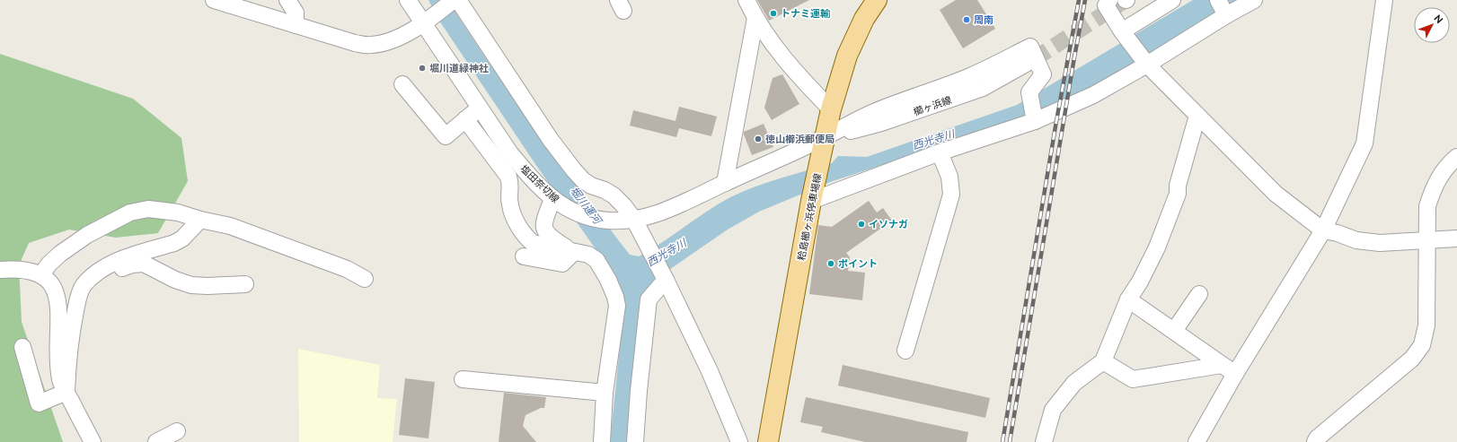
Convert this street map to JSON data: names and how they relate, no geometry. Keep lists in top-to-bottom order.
{
  "streets": {
    "main road": ["粭島櫛ヶ浜停車場線"],
    "street": ["櫛ヶ浜線", "塩田奈切線"]
  },
  "crossings": [
    ["櫛ヶ浜線", "塩田奈切線"],
    ["櫛ヶ浜線", "粭島櫛ヶ浜停車場線"],
    ["塩田奈切線", "粭島櫛ヶ浜停車場線"]
  ],
  "water": ["西光寺川", "堀川運河"],
  "places": [
    "トナミ運輸",
    "周南",
    "堀川道緑神社",
    "徳山櫛浜郵便局",
    "イソナガ",
    "ポイント"
  ],
  "north": "top right"
}
